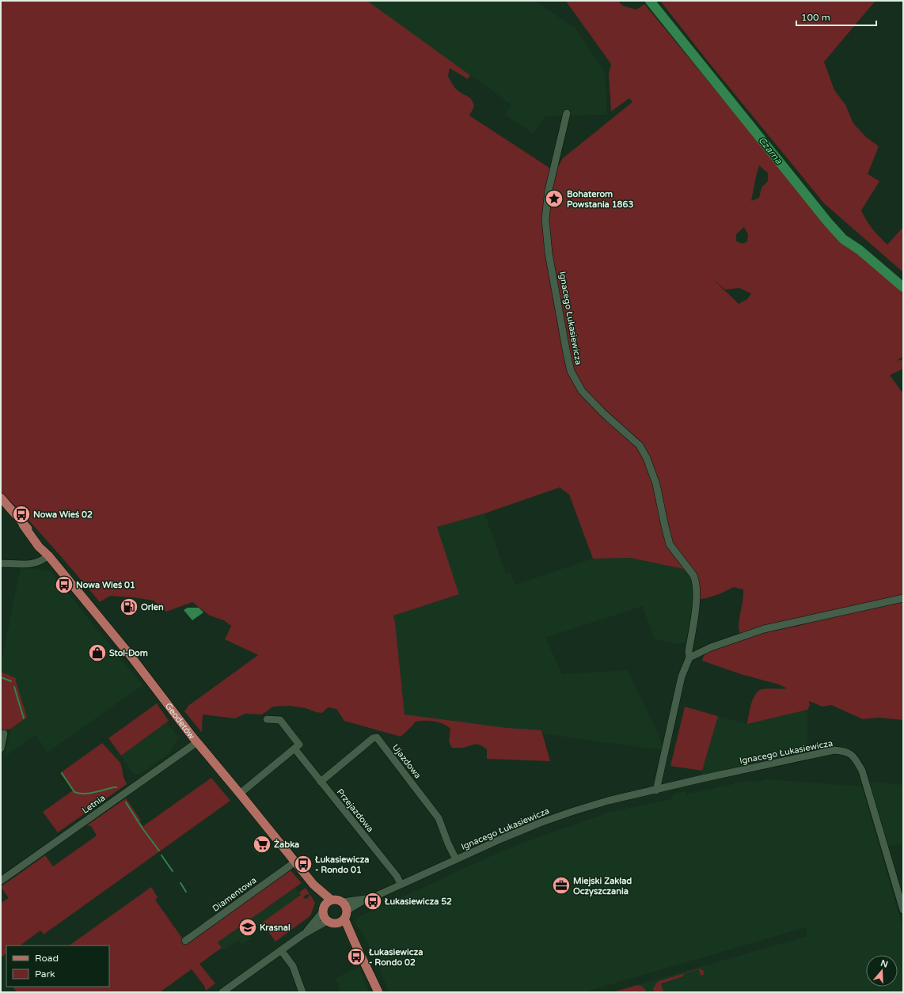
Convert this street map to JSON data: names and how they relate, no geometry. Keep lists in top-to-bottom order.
{
  "streets": {
    "main road": ["Geodetów"],
    "street": [
      "Ignacego Łukasiewicza",
      "Ujazdowa",
      "Letnia",
      "Przejazdowa",
      "Diamentowa"
    ]
  },
  "crossings": [
    ["Ignacego Łukasiewicza", "Geodetów"],
    ["Ignacego Łukasiewicza", "Ujazdowa"],
    ["Ignacego Łukasiewicza", "Przejazdowa"],
    ["Geodetów", "Letnia"],
    ["Geodetów", "Diamentowa"],
    ["Ujazdowa", "Przejazdowa"]
  ],
  "water": ["Czarna"],
  "places": {
    "place": ["Bohaterom Powstania 1863"],
    "bus stop": [
      "Nowa Wieś 02",
      "Nowa Wieś 01",
      "Łukasiewicza - Rondo 01",
      "Łukasiewicza 52",
      "Łukasiewicza - Rondo 02"
    ],
    "fuel station": ["Orlen"],
    "shop": ["Stol-Dom"],
    "supermarket": ["Żabka"],
    "office": ["Miejski Zakład Oczyszczania"],
    "school or university": ["Krasnal"]
  },
  "legend": ["Road", "Park"],
  "scale_bar": "100 m",
  "north": "top"
}
